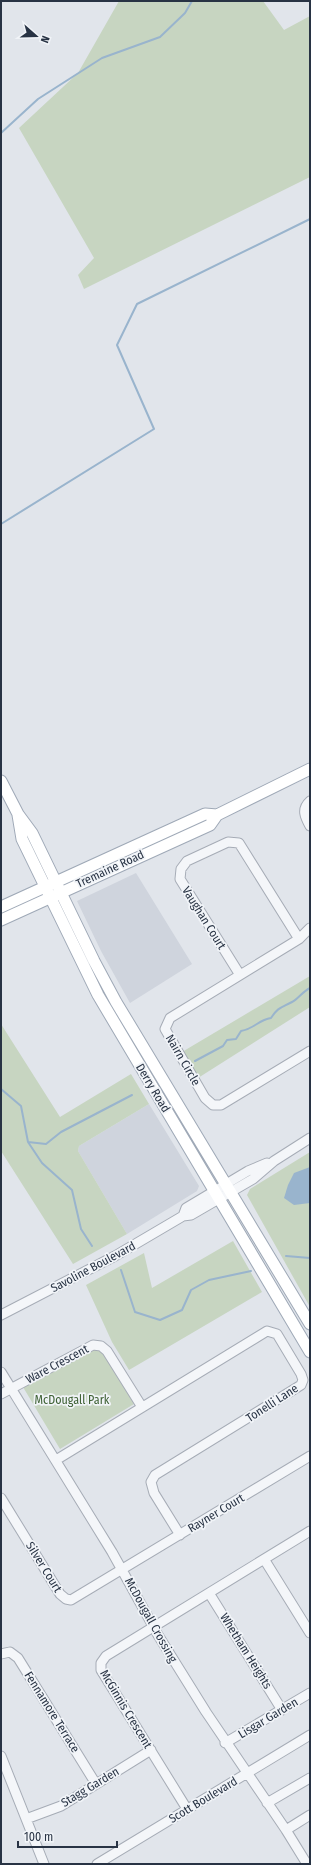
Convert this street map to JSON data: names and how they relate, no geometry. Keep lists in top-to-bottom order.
{
  "streets": {
    "main road": ["Tremaine Road", "Derry Road"],
    "street": [
      "Vaughan Court",
      "Nairn Circle",
      "Savoline Boulevard",
      "Ware Crescent",
      "Tonelli Lane",
      "Rayner Court",
      "Silver Court",
      "McDougall Crossing",
      "Whetham Heights",
      "McGinnis Crescent",
      "Fennamore Terrace",
      "Lisgar Garden",
      "Stagg Garden",
      "Scott Boulevard"
    ]
  },
  "crossings": [
    ["Tremaine Road", "Derry Road"],
    ["Vaughan Court", "Nairn Circle"],
    ["Derry Road", "Savoline Boulevard"],
    ["Ware Crescent", "Tonelli Lane"],
    ["Ware Crescent", "McDougall Crossing"],
    ["Tonelli Lane", "Rayner Court"],
    ["Tonelli Lane", "McDougall Crossing"],
    ["Rayner Court", "Silver Court"],
    ["Rayner Court", "McDougall Crossing"],
    ["Silver Court", "McDougall Crossing"],
    ["McDougall Crossing", "McGinnis Crescent"],
    ["McDougall Crossing", "Lisgar Garden"],
    ["McDougall Crossing", "Scott Boulevard"],
    ["Whetham Heights", "Lisgar Garden"],
    ["McGinnis Crescent", "Stagg Garden"],
    ["McGinnis Crescent", "Scott Boulevard"],
    ["Fennamore Terrace", "Stagg Garden"]
  ],
  "parks": ["McDougall Park"],
  "scale_bar": "100 m",
  "north": "right"
}
